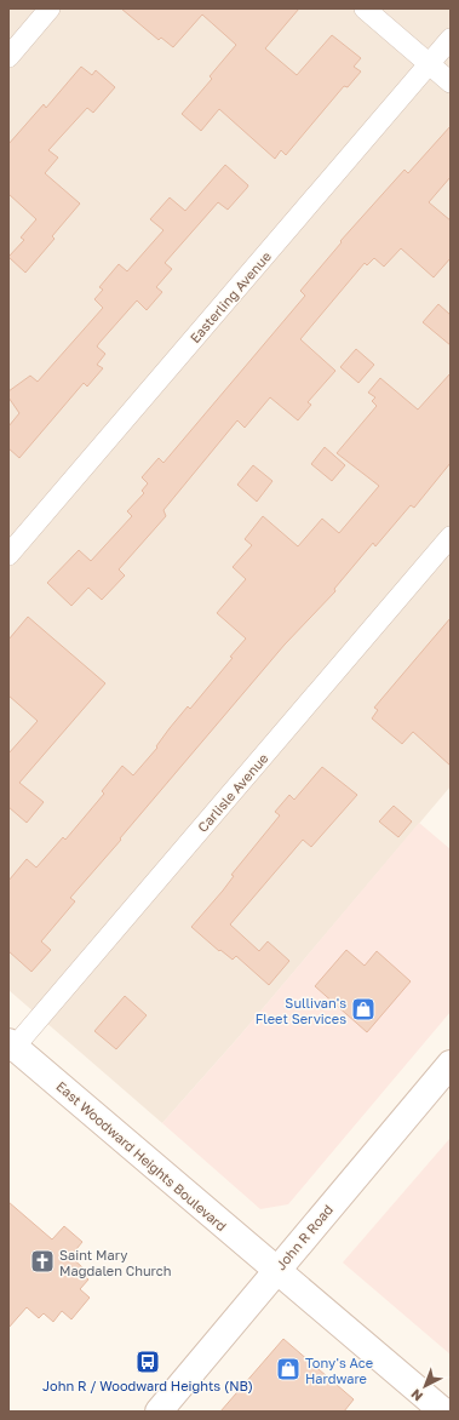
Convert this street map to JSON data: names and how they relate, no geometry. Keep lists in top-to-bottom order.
{
  "streets": {
    "street": [
      "Easterling Avenue",
      "Carlisle Avenue",
      "East Woodward Heights Boulevard",
      "John R Road"
    ]
  },
  "crossings": [
    ["Carlisle Avenue", "East Woodward Heights Boulevard"],
    ["East Woodward Heights Boulevard", "John R Road"]
  ],
  "places": {
    "shop": ["Sullivan's Fleet Services", "Tony's Ace Hardware"],
    "church": ["Saint Mary Magdalen Church"],
    "bus stop": ["John R / Woodward Heights (NB)"]
  },
  "north": "bottom left"
}
